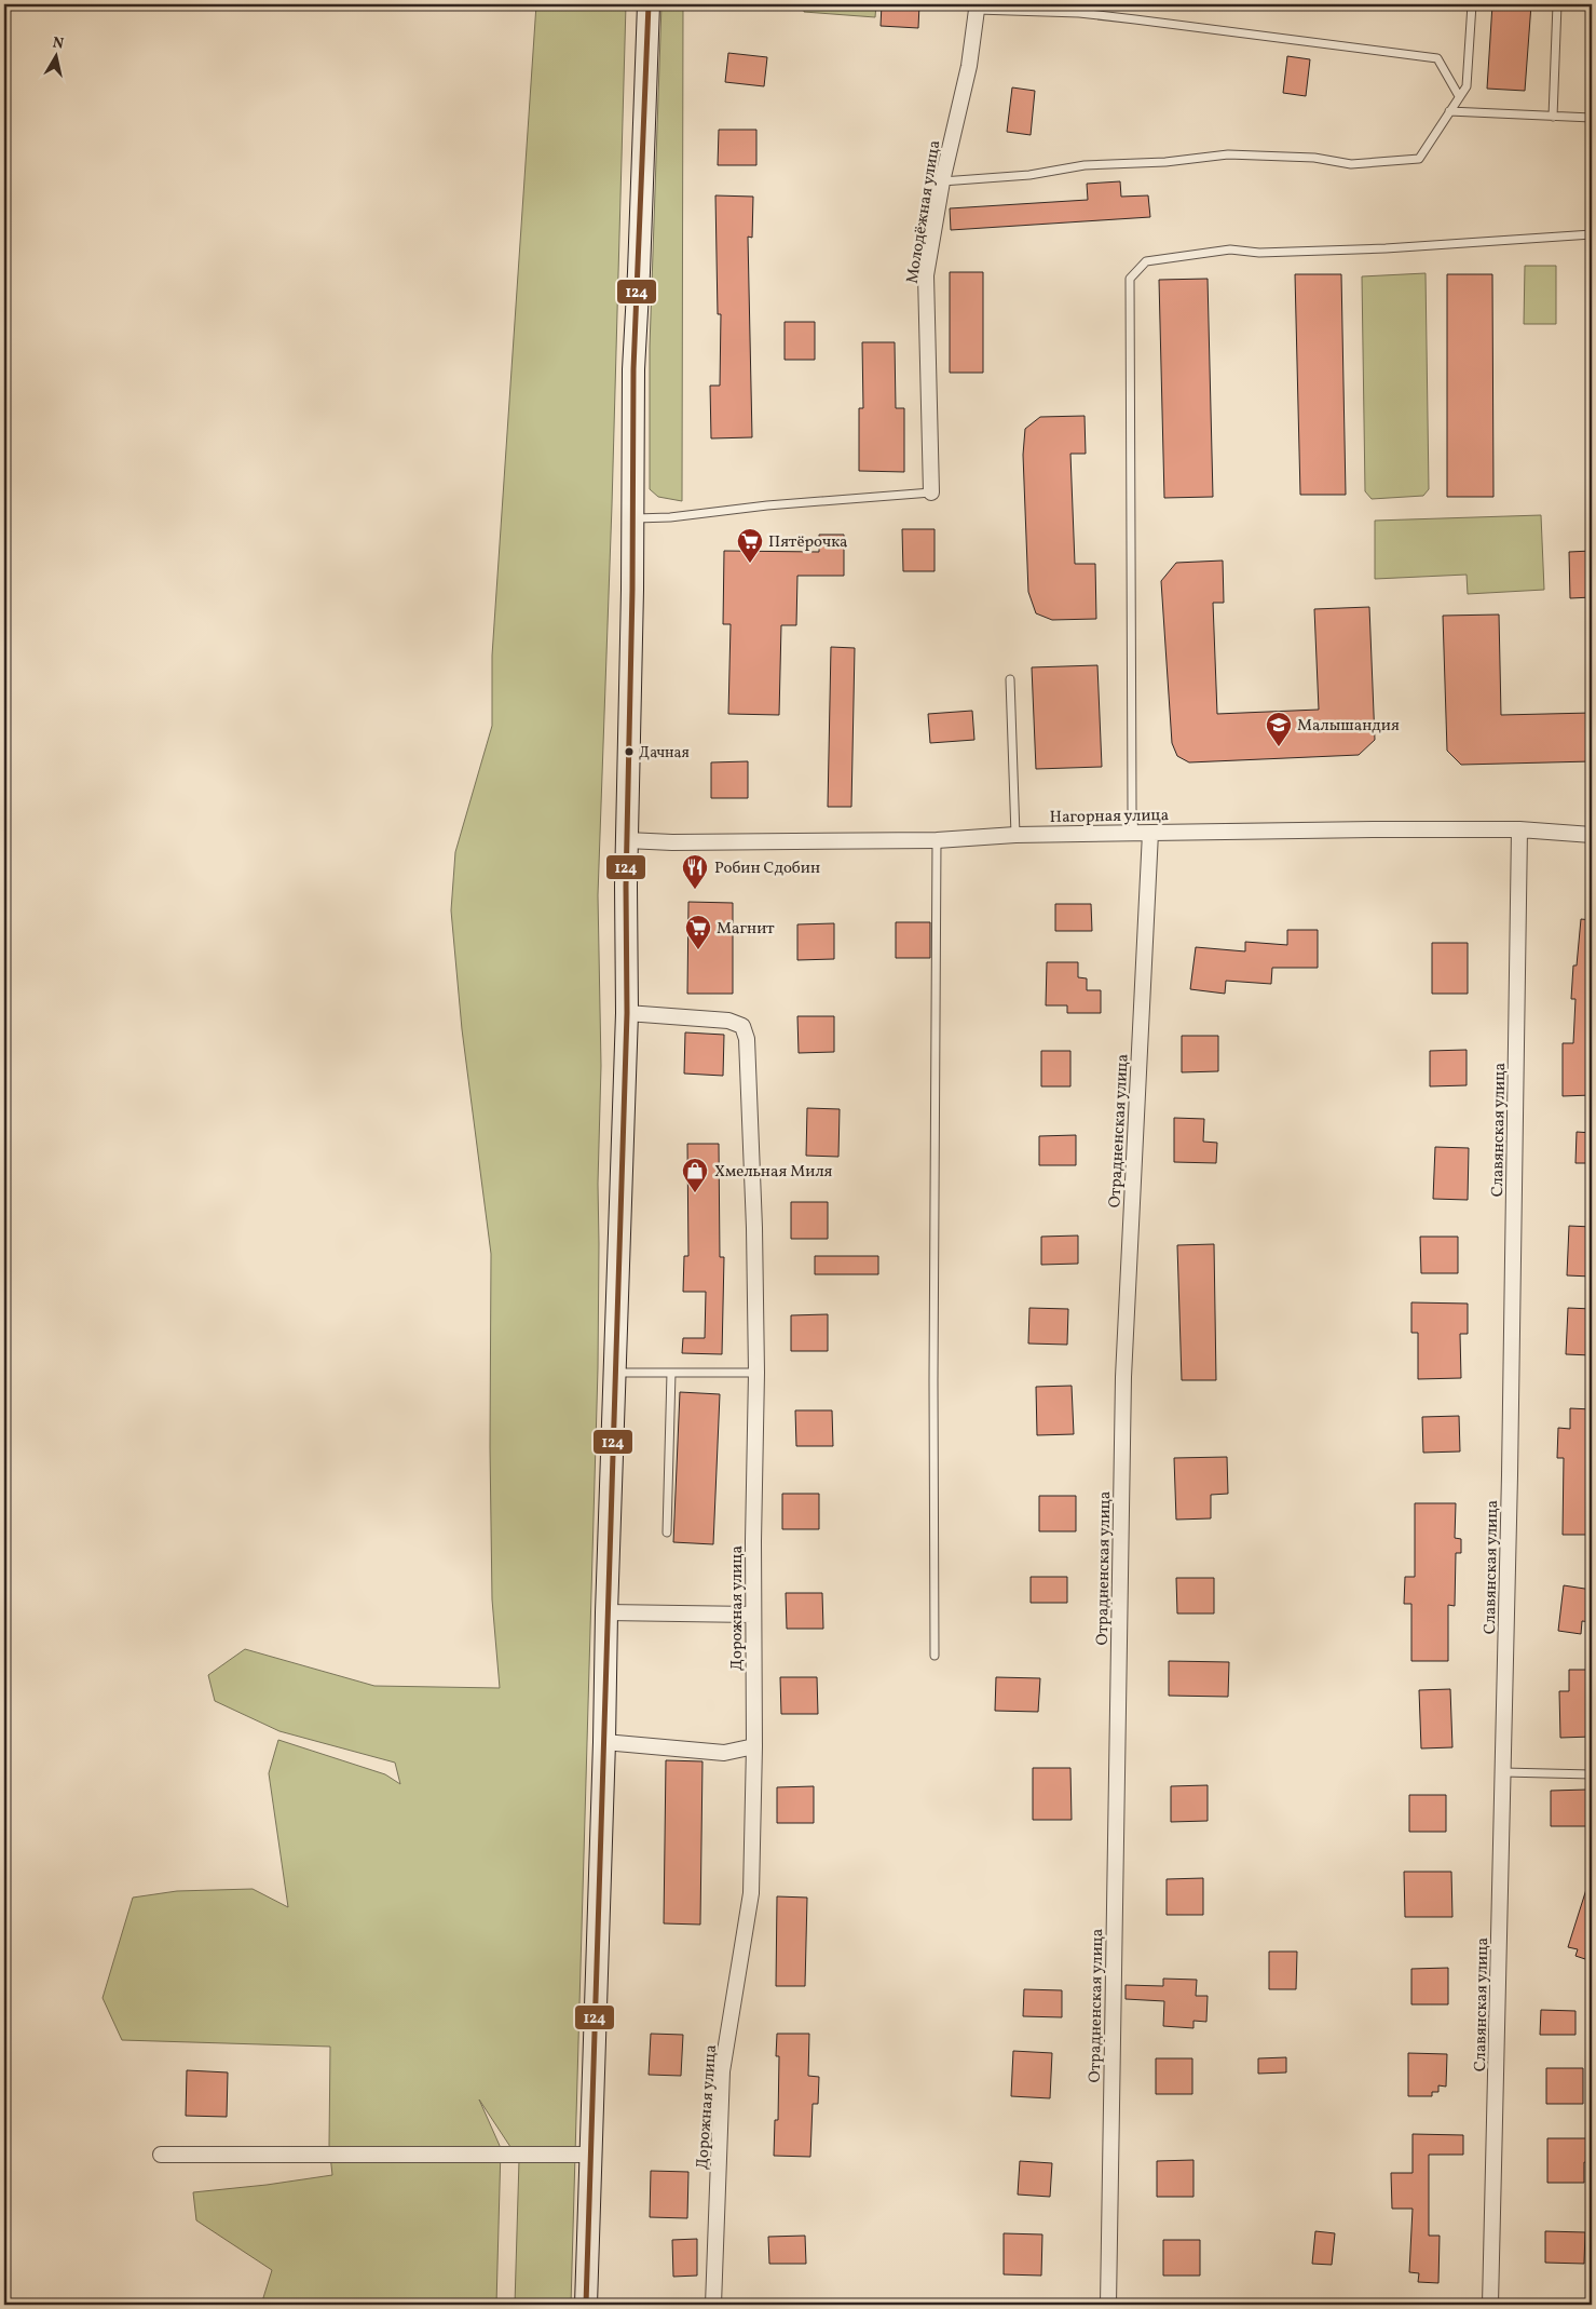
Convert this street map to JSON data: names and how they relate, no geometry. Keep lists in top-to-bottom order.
{
  "streets": {
    "street": [
      "Молодёжная улица",
      "Нагорная улица",
      "Славянская улица",
      "Отрадненская улица",
      "Дорожная улица"
    ]
  },
  "crossings": [
    ["Нагорная улица", "Славянская улица"],
    ["Нагорная улица", "Отрадненская улица"]
  ],
  "places": {
    "supermarket": ["Пятёрочка", "Магнит"],
    "school or university": ["Малышандия"],
    "other": ["Дачная"],
    "restaurant": ["Робин Сдобин"],
    "shop": ["Хмельная Миля"]
  },
  "lines": ["transit line 124"],
  "north": "top"
}
